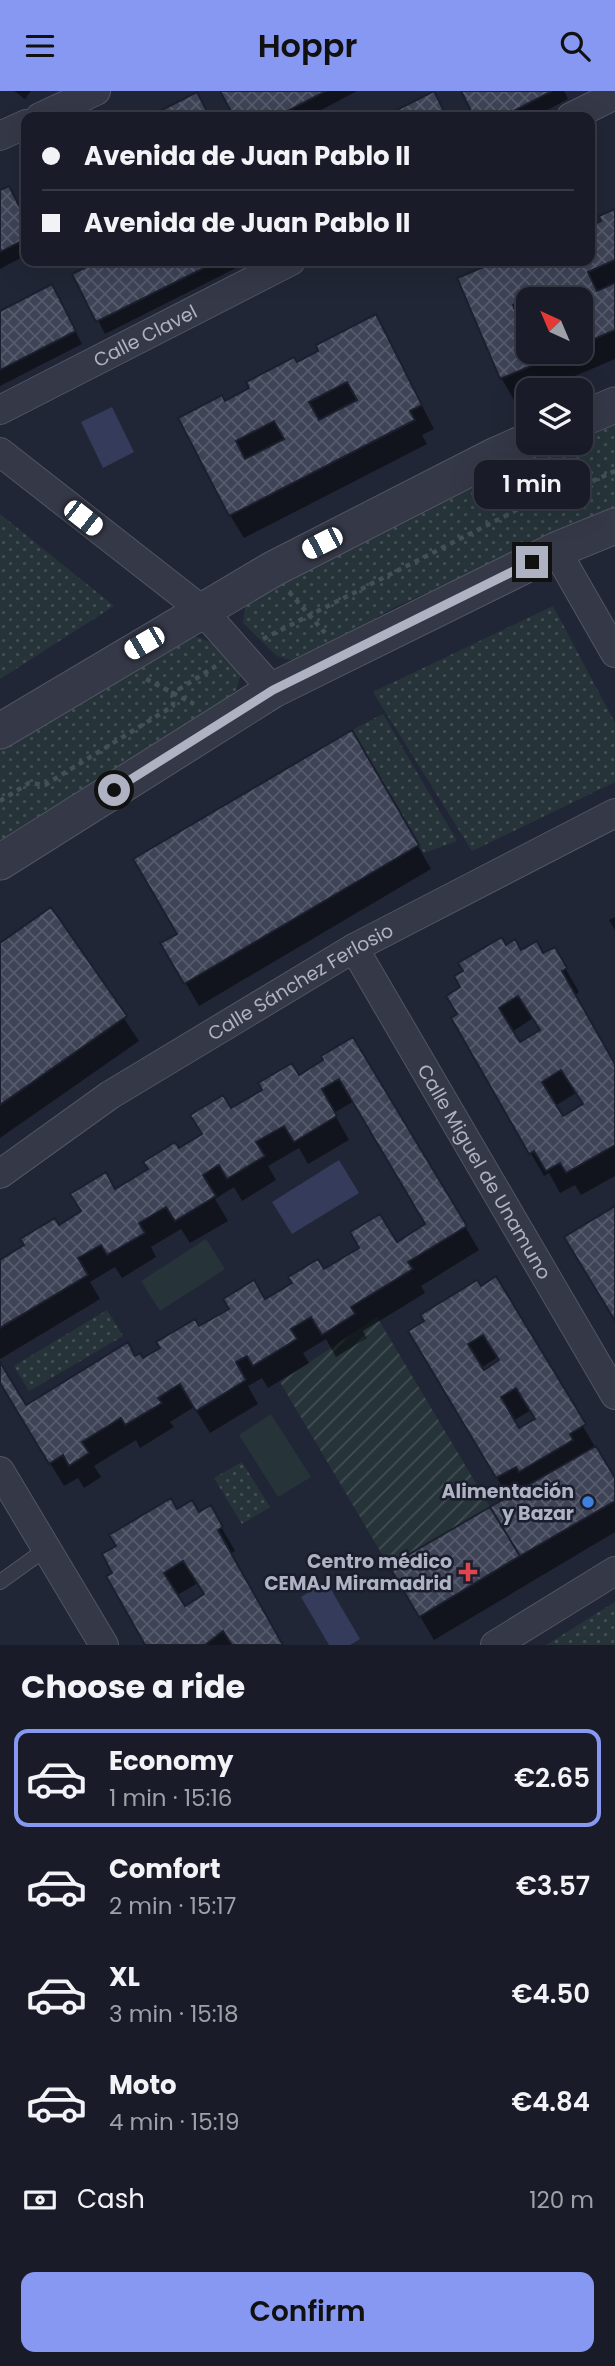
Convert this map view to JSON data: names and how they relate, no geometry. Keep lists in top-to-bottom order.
{
  "streets": {
    "street": ["Calle Clavel", "Calle Sánchez Ferlosio", "Calle Miguel de Unamuno"]
  },
  "crossings": [
    ["Calle Sánchez Ferlosio", "Calle Miguel de Unamuno"]
  ],
  "places": {
    "other": ["Alimentación y Bazar"],
    "health": ["Centro médico CEMAJ Miramadrid"]
  },
  "north": "top left",
  "page": {
    "header": "Hoppr",
    "banner": ["Avenida de Juan Pablo II", "Avenida de Juan Pablo II"],
    "bubble": "1 min",
    "heading": "Choose a ride",
    "list": [
      {
        "name": "Economy",
        "note": "1 min · 15:16",
        "value": "€2.65"
      },
      {
        "name": "Comfort",
        "note": "2 min · 15:17",
        "value": "€3.57"
      },
      {
        "name": "XL",
        "note": "3 min · 15:18",
        "value": "€4.50"
      },
      {
        "name": "Moto",
        "note": "4 min · 15:19",
        "value": "€4.84"
      }
    ],
    "pay": ["Cash", "120 m"],
    "buttons": "Confirm"
  }
}
